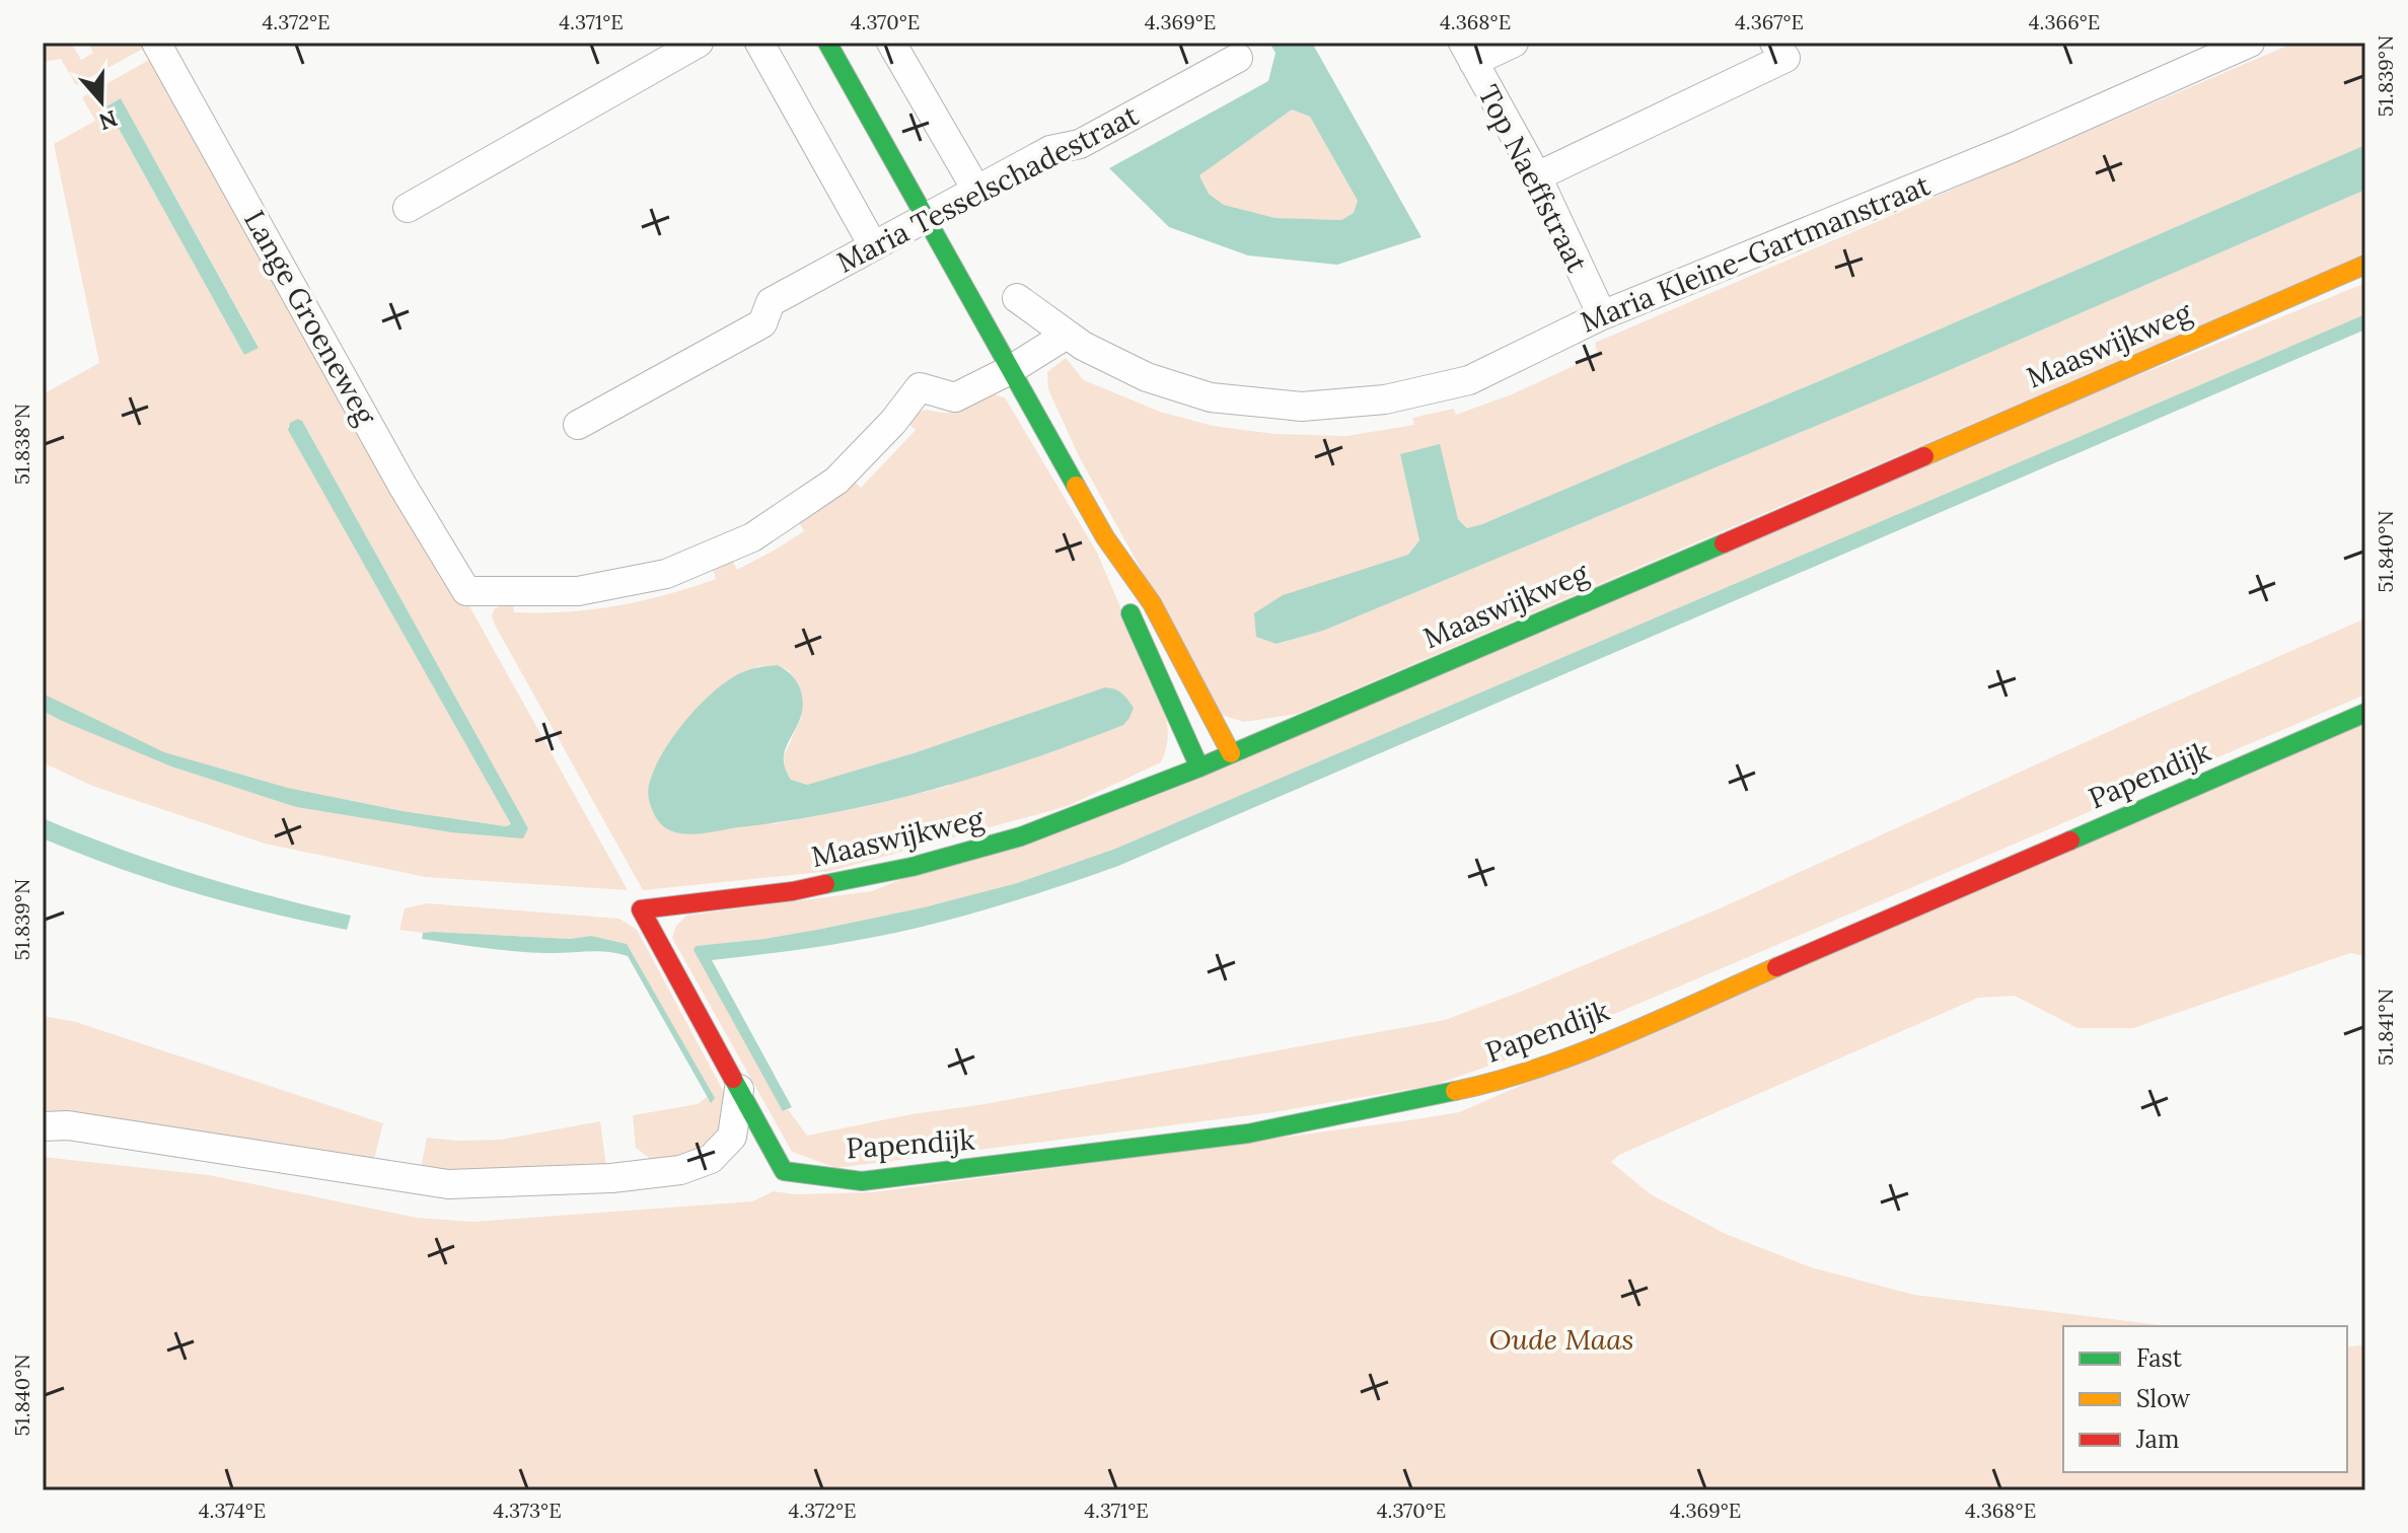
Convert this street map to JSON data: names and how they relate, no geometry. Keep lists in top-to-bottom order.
{
  "streets": {
    "street": [
      "Top Naeffstraat",
      "Maria Tesselschadestraat",
      "Maria Kleine-Gartmanstraat",
      "Lange Groeneweg",
      "Maaswijkweg",
      "Papendijk"
    ]
  },
  "crossings": [
    ["Top Naeffstraat", "Maria Kleine-Gartmanstraat"],
    ["Maaswijkweg", "Papendijk"]
  ],
  "parks": ["Oude Maas"],
  "legend": ["Fast", "Slow", "Jam"],
  "north": "bottom",
  "coordinates": [
    "4.372°E",
    "4.371°E",
    "4.370°E",
    "4.369°E",
    "4.368°E",
    "4.367°E",
    "4.366°E",
    "51.839°N",
    "51.838°N",
    "51.840°N",
    "51.841°N",
    "4.374°E",
    "4.373°E"
  ]
}
